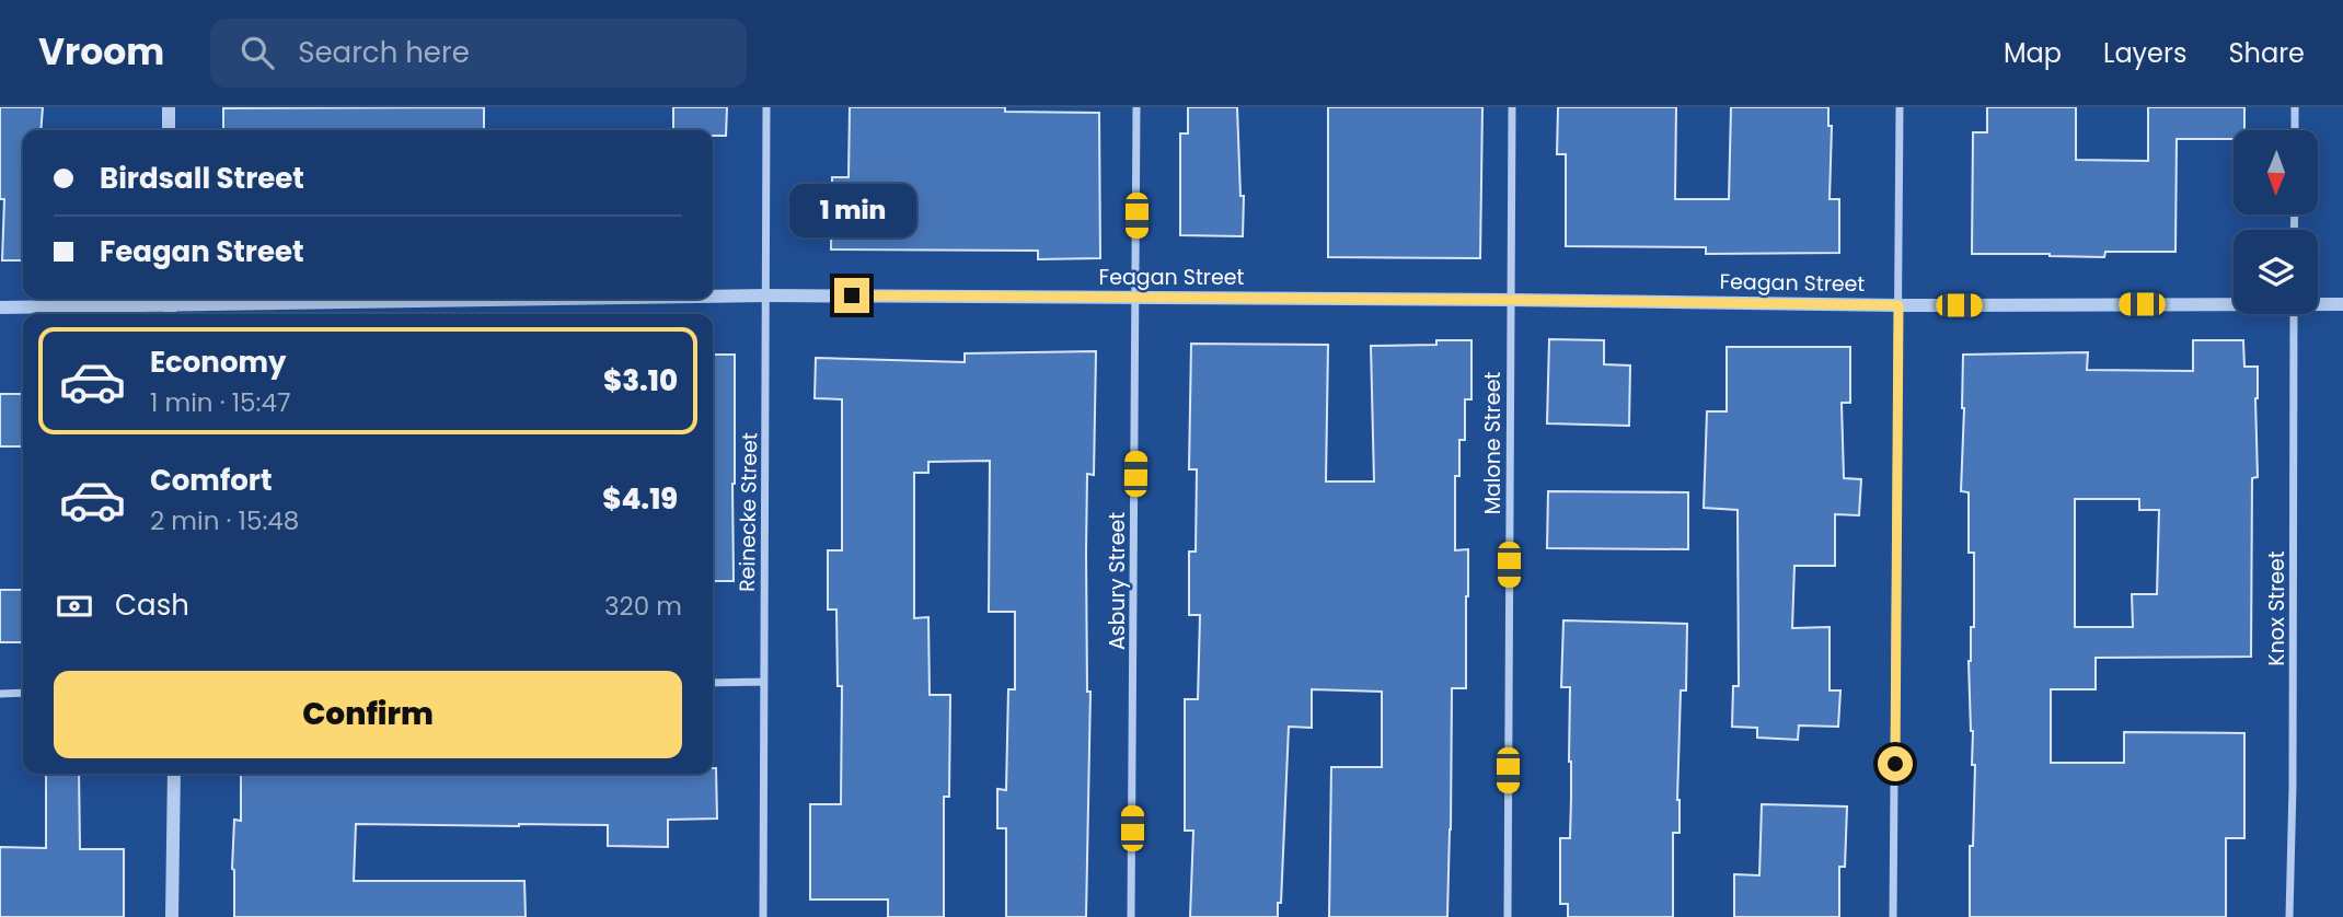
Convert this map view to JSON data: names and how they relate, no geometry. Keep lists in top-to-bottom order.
{
  "streets": {
    "street": [
      "Feagan Street",
      "Malone Street",
      "Reinecke Street",
      "Asbury Street",
      "Knox Street"
    ]
  },
  "crossings": [
    ["Feagan Street", "Malone Street"],
    ["Feagan Street", "Reinecke Street"],
    ["Feagan Street", "Asbury Street"]
  ],
  "north": "bottom",
  "page": {
    "header": "Vroom",
    "search": "Search here",
    "nav": ["Map", "Layers", "Share"],
    "banner": ["Birdsall Street", "Feagan Street"],
    "bubble": "1 min",
    "list": [
      {
        "name": "Economy",
        "note": "1 min · 15:47",
        "value": "$3.10"
      },
      {
        "name": "Comfort",
        "note": "2 min · 15:48",
        "value": "$4.19"
      }
    ],
    "pay": ["Cash", "320 m"],
    "buttons": "Confirm"
  }
}
